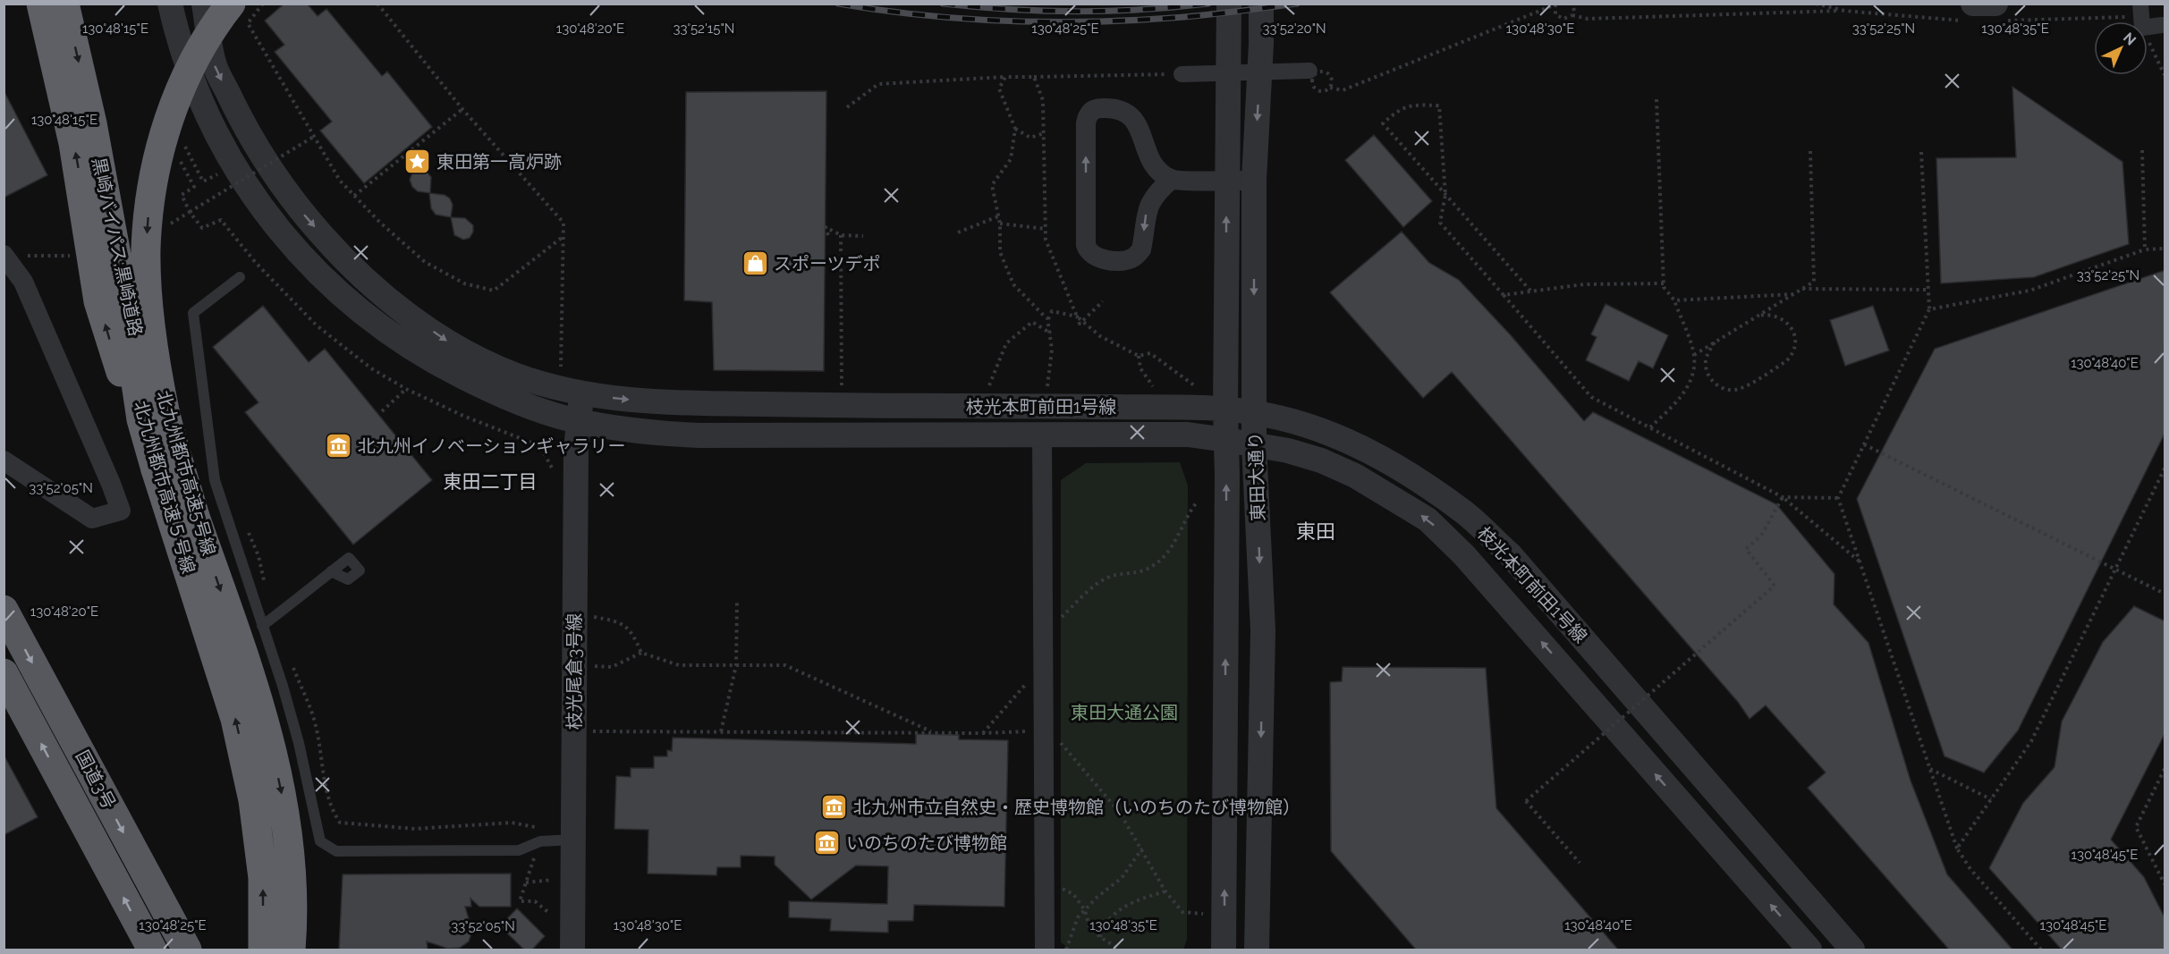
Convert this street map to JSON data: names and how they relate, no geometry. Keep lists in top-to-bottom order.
{
  "streets": {
    "highway": [
      "黒崎バイパス;黒崎道路",
      "北九州都市高速5号線",
      "北九州都市高速５号線",
      "国道3号"
    ],
    "street": ["枝光本町前田1号線", "東田大通り", "枝光尾倉3号線"]
  },
  "crossings": [
    ["黒崎バイパス;黒崎道路", "北九州都市高速5号線"],
    ["黒崎バイパス;黒崎道路", "北九州都市高速５号線"],
    ["枝光本町前田1号線", "東田大通り"],
    ["枝光本町前田1号線", "枝光尾倉3号線"]
  ],
  "one_way": ["北九州都市高速5号線", "北九州都市高速５号線"],
  "districts": ["東田二丁目", "東田"],
  "parks": ["東田大通公園"],
  "places": {
    "place": ["東田第一高炉跡"],
    "shop": ["スポーツデポ"],
    "museum": ["北九州イノベーションギャラリー", "北九州市立自然史・歴史博物館（いのちのたび博物館）", "いのちのたび博物館"]
  },
  "north": "top right",
  "coordinates": [
    "33°52'15\"N",
    "33°52'20\"N",
    "33°52'25\"N",
    "130°48'15\"E",
    "130°48'20\"E",
    "130°48'25\"E",
    "130°48'30\"E",
    "130°48'35\"E",
    "130°48'40\"E",
    "33°52'05\"N",
    "130°48'45\"E"
  ]
}
